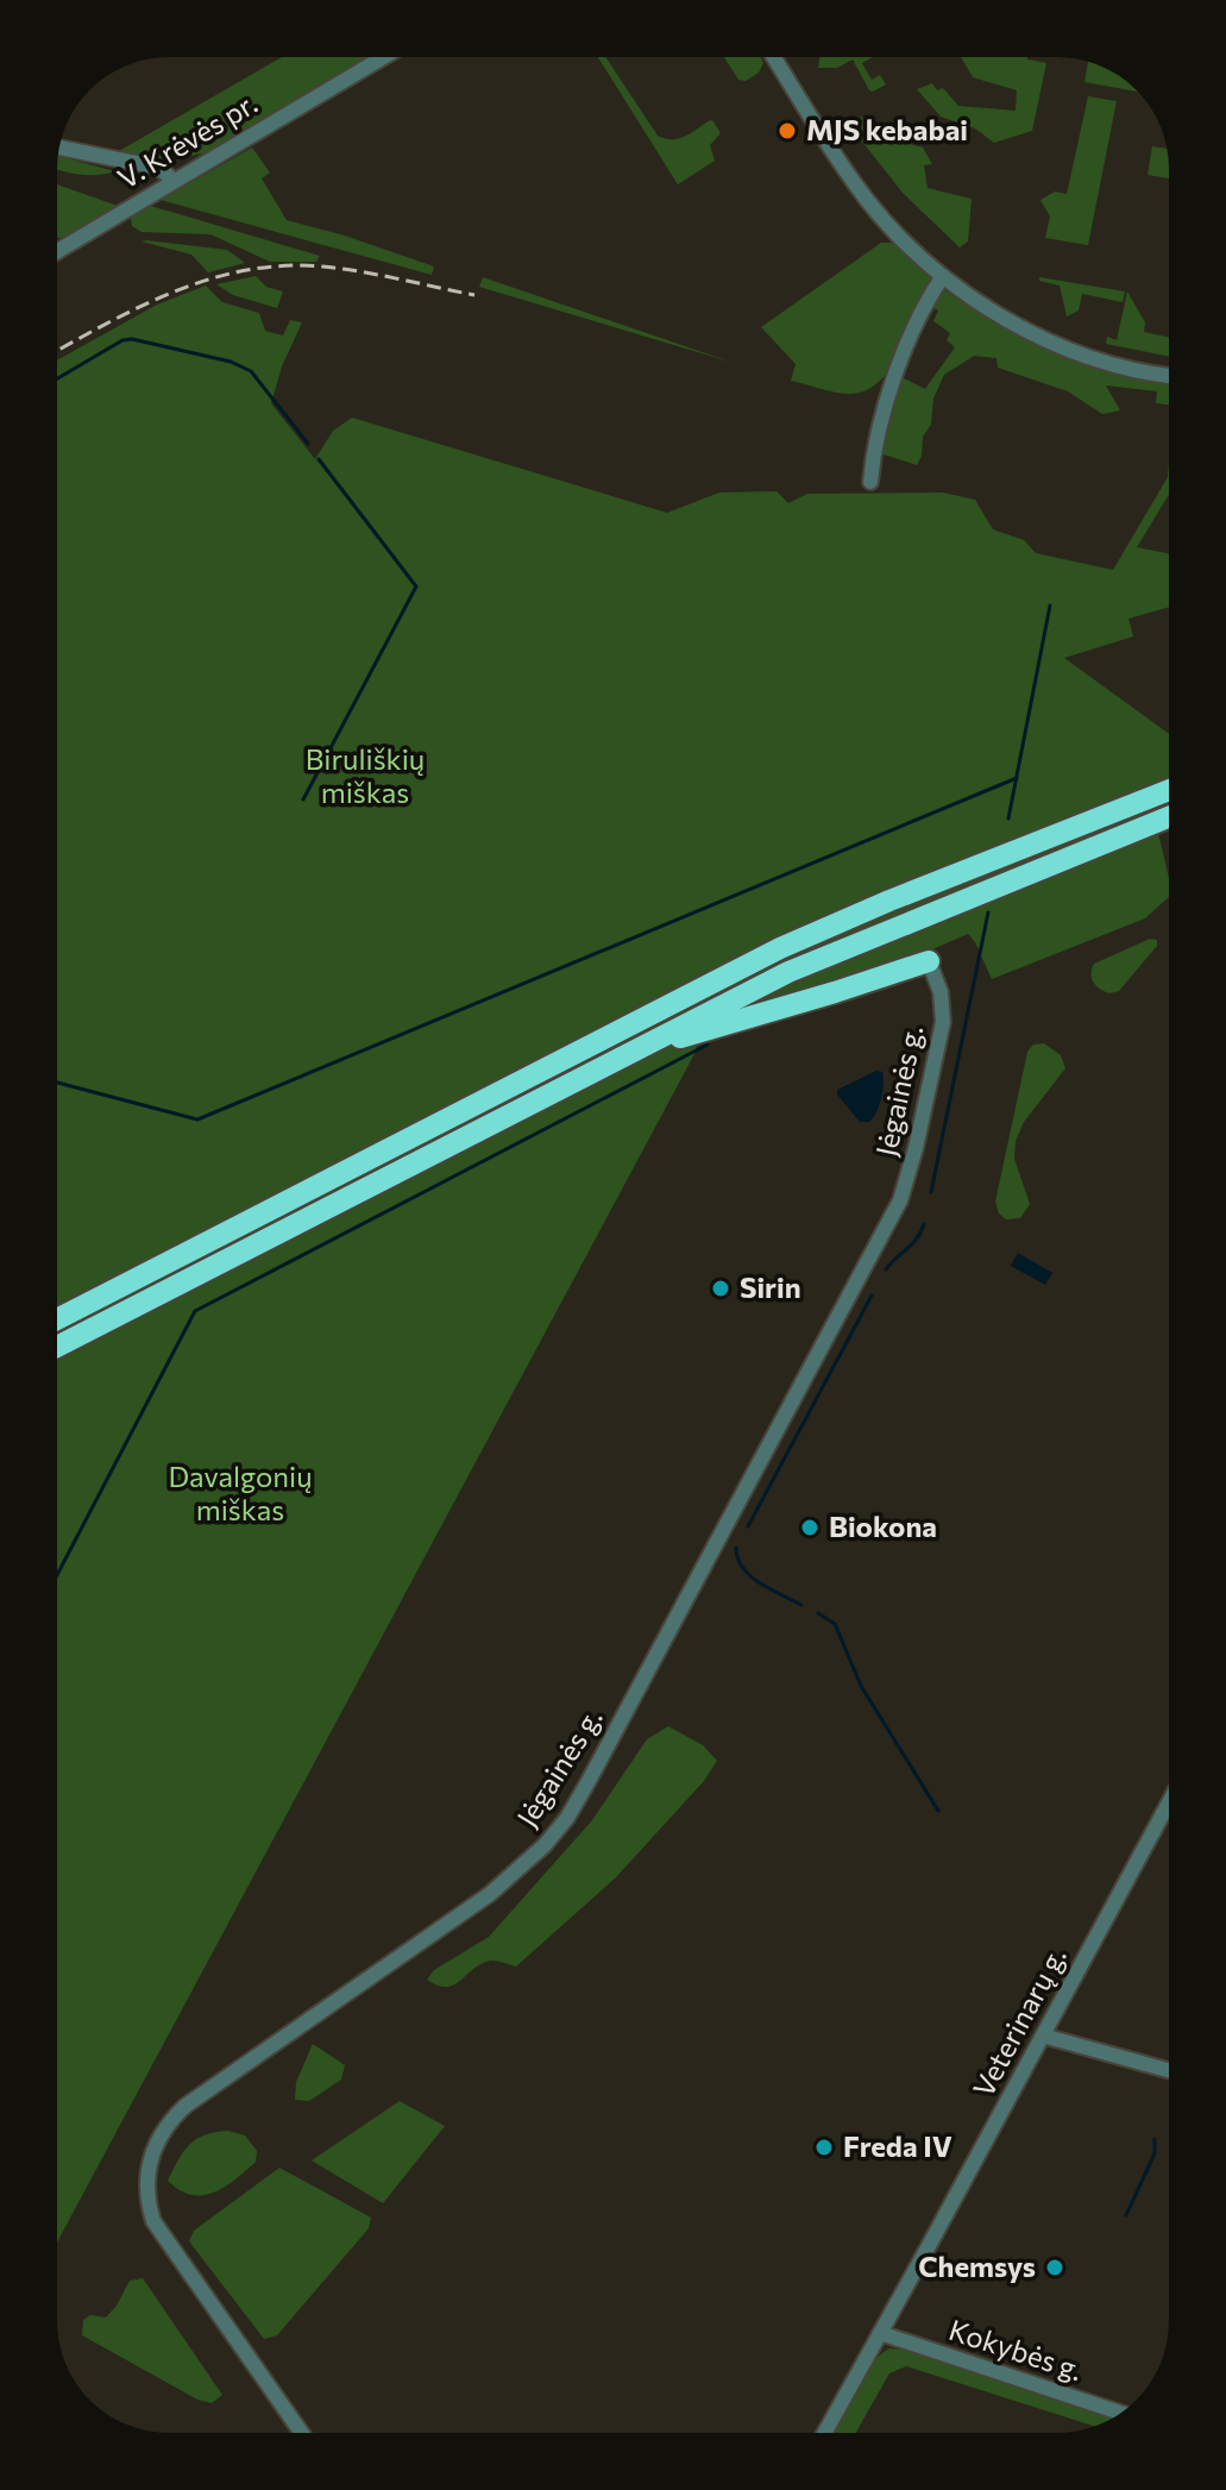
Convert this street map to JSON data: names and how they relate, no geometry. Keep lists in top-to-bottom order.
{
  "streets": {
    "street": [
      "V. Krėvės pr.",
      "Jėgainės g.",
      "Veterinarų g.",
      "Kokybės g."
    ]
  },
  "crossings": [
    ["Veterinarų g.", "Kokybės g."]
  ],
  "parks": ["Biruliškių miškas", "Davalgonių miškas"],
  "places": [
    "MJS kebabai",
    "Sirin",
    "Biokona",
    "Freda IV",
    "Chemsys"
  ]
}
